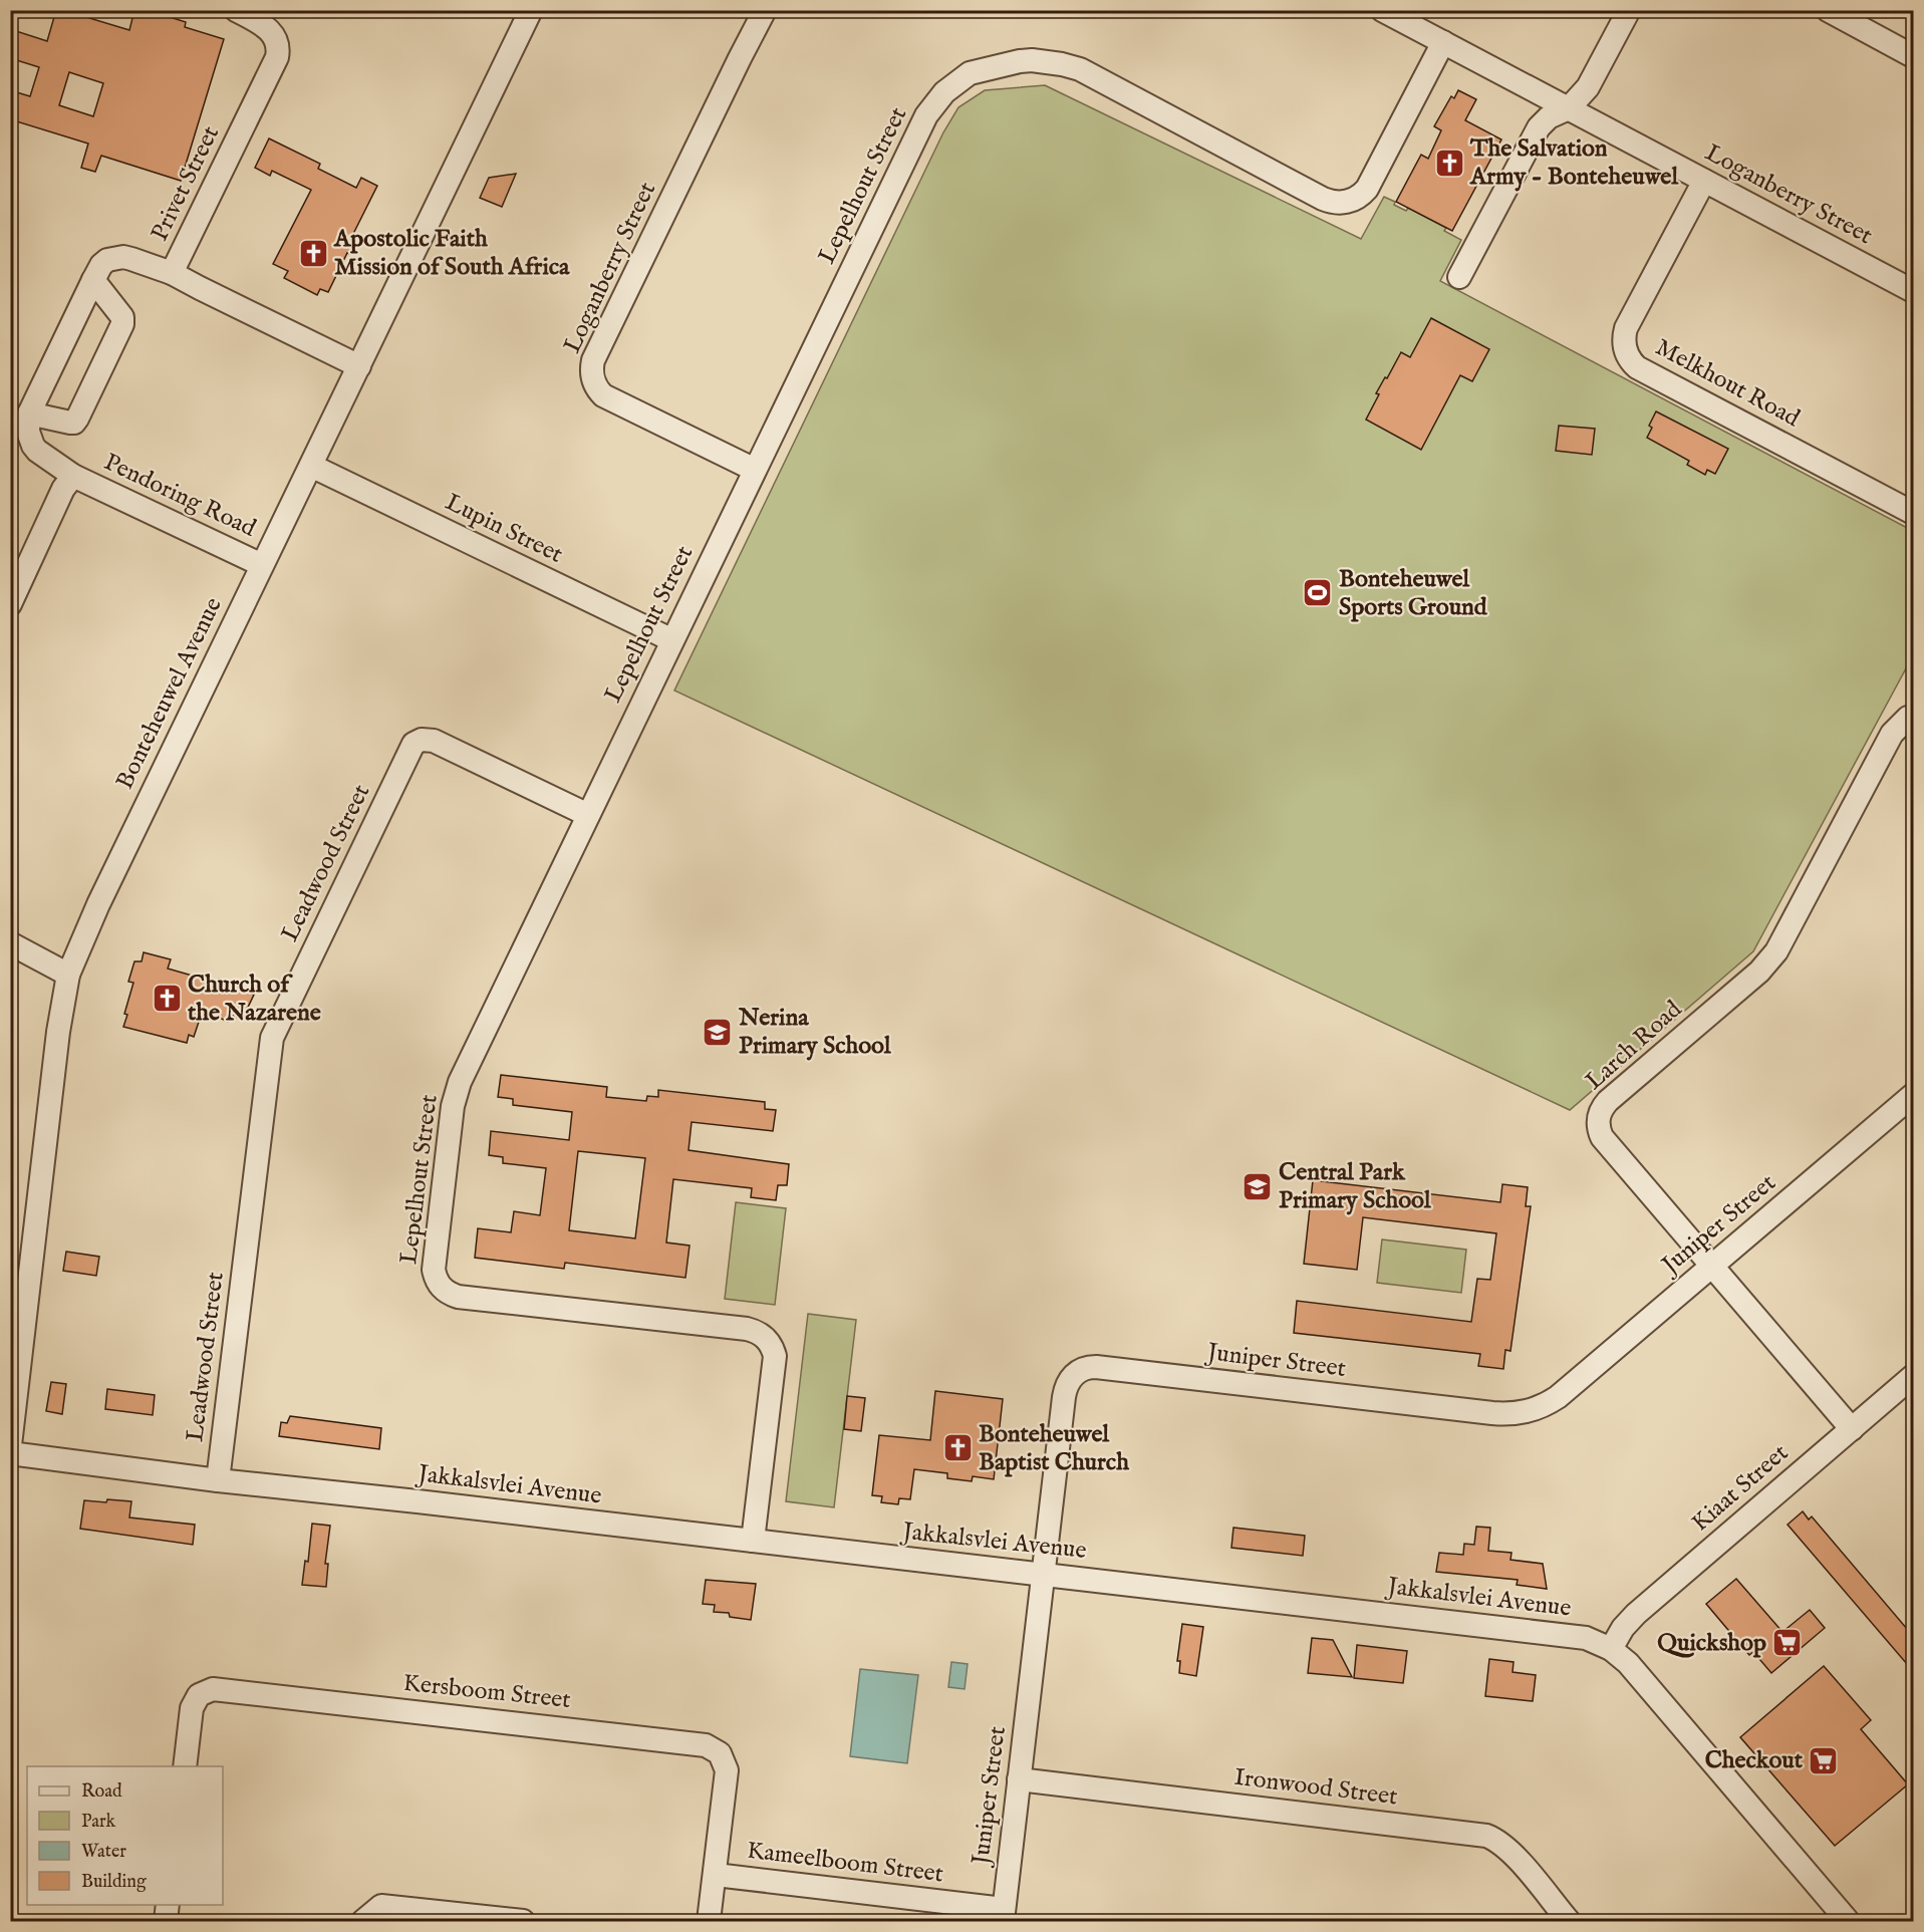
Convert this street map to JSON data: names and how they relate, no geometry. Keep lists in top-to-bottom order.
{
  "streets": {
    "street": [
      "Privet Street",
      "Lepelhout Street",
      "Loganberry Street",
      "Melkhout Road",
      "Pendoring Road",
      "Lupin Street",
      "Bonteheuwel Avenue",
      "Leadwood Street",
      "Larch Road",
      "Juniper Street",
      "Jakkalsvlei Avenue",
      "Kiaat Street",
      "Kersboom Street",
      "Ironwood Street",
      "Kameelboom Street"
    ]
  },
  "crossings": [
    ["Privet Street", "Bonteheuwel Avenue"],
    ["Lepelhout Street", "Loganberry Street"],
    ["Lepelhout Street", "Lupin Street"],
    ["Lepelhout Street", "Leadwood Street"],
    ["Lepelhout Street", "Jakkalsvlei Avenue"],
    ["Loganberry Street", "Melkhout Road"],
    ["Pendoring Road", "Bonteheuwel Avenue"],
    ["Lupin Street", "Bonteheuwel Avenue"],
    ["Leadwood Street", "Jakkalsvlei Avenue"],
    ["Larch Road", "Juniper Street"],
    ["Larch Road", "Kiaat Street"],
    ["Juniper Street", "Jakkalsvlei Avenue"],
    ["Juniper Street", "Ironwood Street"],
    ["Juniper Street", "Kameelboom Street"],
    ["Jakkalsvlei Avenue", "Kiaat Street"],
    ["Kersboom Street", "Kameelboom Street"]
  ],
  "places": {
    "church": [
      "The Salvation Army - Bonteheuwel",
      "Apostolic Faith Mission of South Africa",
      "Church of the Nazarene",
      "Bonteheuwel Baptist Church"
    ],
    "sports": ["Bonteheuwel Sports Ground"],
    "school or university": ["Nerina Primary School", "Central Park Primary School"],
    "supermarket": ["Quickshop", "Checkout"]
  },
  "legend": [
    "Road",
    "Park",
    "Water",
    "Building"
  ]
}
